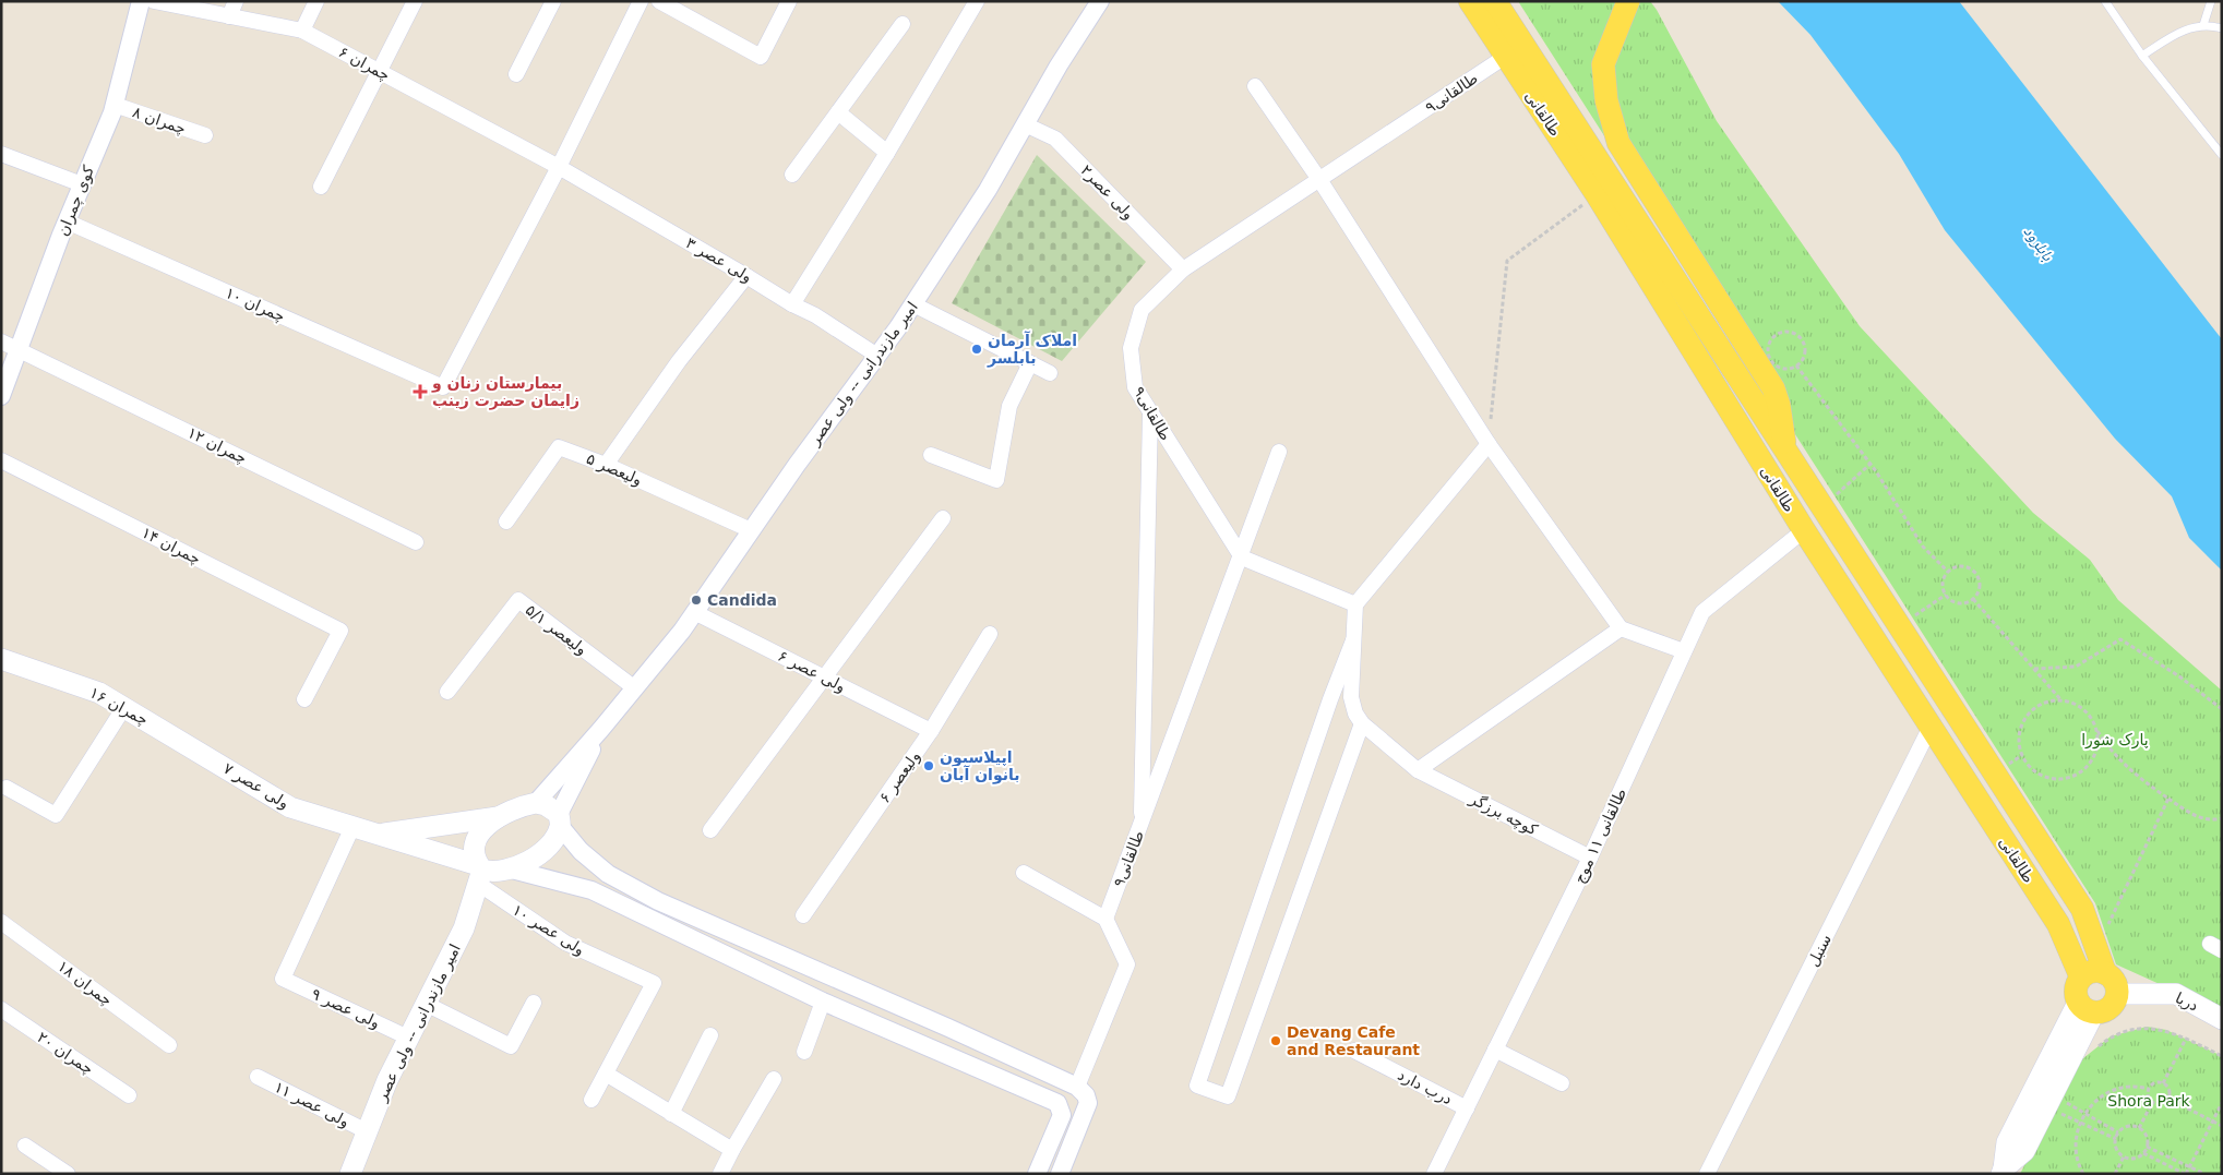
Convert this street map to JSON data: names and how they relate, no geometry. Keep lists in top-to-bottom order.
{
  "streets": {
    "main road": [
      "طالقانی",
      "امیر مازندرانی -- ولی عصر",
      "چمران ۱۶",
      "ولی عصر ۷",
      "دریا"
    ],
    "street": [
      "چمران ۶",
      "طالقانی۹",
      "چمران ۸",
      "ولی عصر۲",
      "کوی چمران",
      "ولی عصر ۳",
      "چمران ۱۰",
      "چمران ۱۲",
      "ولیعصر ۵",
      "چمران ۱۴",
      "ولیعصر ۵/۱",
      "ولی عصر ۶",
      "ولیعصر ۶",
      "کوچه برزگر",
      "طالقانی ۱۱ موج",
      "ولی عصر ۱۰",
      "سنبل",
      "چمران ۱۸",
      "ولی عصر ۹",
      "چمران ۲۰",
      "درب دارد",
      "ولی عصر ۱۱"
    ]
  },
  "crossings": [
    ["چمران ۶", "ولی عصر ۳"],
    ["چمران ۶", "چمران ۱۰"],
    ["طالقانی۹", "طالقانی"],
    ["طالقانی۹", "ولی عصر۲"],
    ["طالقانی", "طالقانی ۱۱ موج"],
    ["طالقانی", "سنبل"],
    ["طالقانی", "دریا"],
    ["چمران ۸", "کوی چمران"],
    ["ولی عصر۲", "امیر مازندرانی -- ولی عصر"],
    ["کوی چمران", "چمران ۱۰"],
    ["کوی چمران", "چمران ۱۲"],
    ["ولی عصر ۳", "چمران ۱۰"],
    ["ولی عصر ۳", "امیر مازندرانی -- ولی عصر"],
    ["امیر مازندرانی -- ولی عصر", "ولیعصر ۵"],
    ["امیر مازندرانی -- ولی عصر", "ولیعصر ۵/۱"],
    ["امیر مازندرانی -- ولی عصر", "ولی عصر ۶"],
    ["امیر مازندرانی -- ولی عصر", "ولی عصر ۷"],
    ["امیر مازندرانی -- ولی عصر", "ولی عصر ۱۰"],
    ["امیر مازندرانی -- ولی عصر", "ولی عصر ۹"],
    ["امیر مازندرانی -- ولی عصر", "ولی عصر ۱۱"],
    ["ولی عصر ۶", "ولیعصر ۶"],
    ["چمران ۱۶", "ولی عصر ۷"],
    ["ولی عصر ۷", "ولی عصر ۱۰"],
    ["ولی عصر ۷", "ولی عصر ۹"],
    ["کوچه برزگر", "طالقانی ۱۱ موج"],
    ["طالقانی ۱۱ موج", "درب دارد"]
  ],
  "water": ["بابلرود"],
  "parks": ["پارک شورا", "Shora Park"],
  "places": {
    "other": [
      "املاک آرمان بابلسر",
      "Candida",
      "اپیلاسیون بانوان آبان",
      "Devang Cafe and Restaurant"
    ],
    "health": ["بیمارستان زنان و زایمان حضرت زینب"]
  }
}
